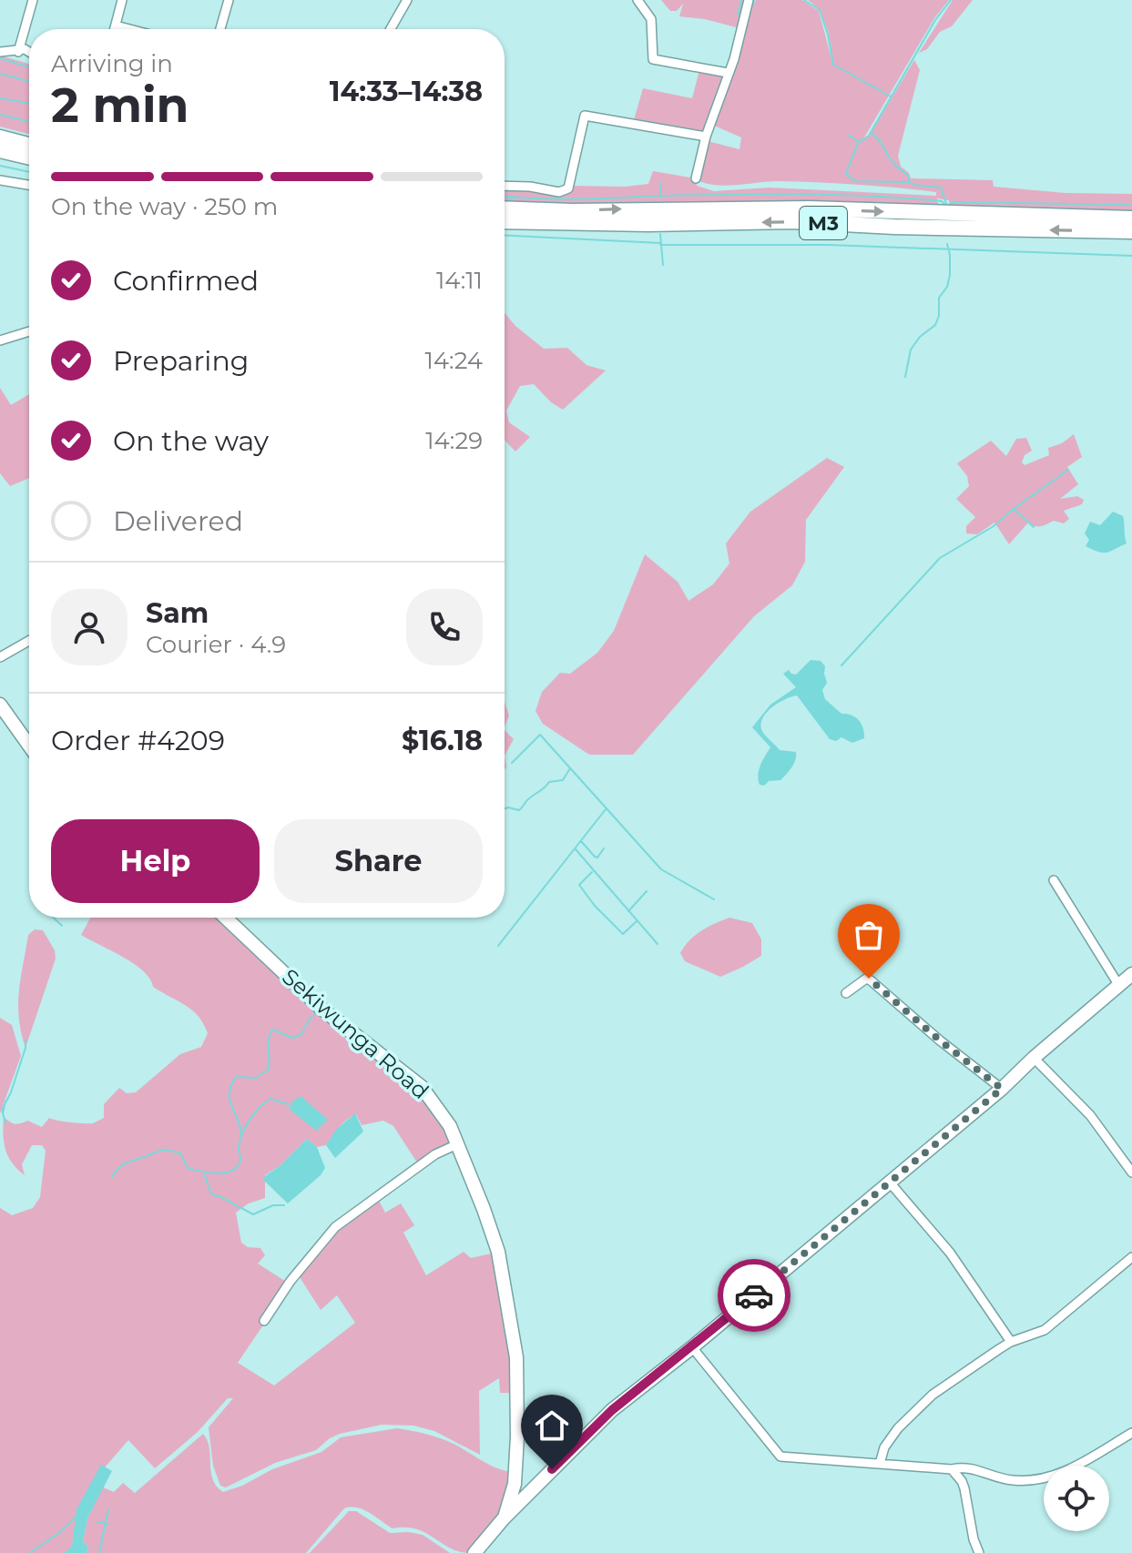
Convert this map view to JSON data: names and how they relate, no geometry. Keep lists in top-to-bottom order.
{
  "streets": {
    "highway": ["M3"],
    "main road": ["Sekiwunga Road"]
  },
  "page": {
    "heading": ["2 min", "Arriving in", "14:33–14:38"],
    "panel": [
      "Sam",
      "Courier · 4.9",
      "Order #4209",
      "$16.18"
    ],
    "bar": "On the way · 250 m",
    "list": [
      ["Confirmed", "14:11"],
      ["Preparing", "14:24"],
      ["On the way", "14:29"],
      "Delivered"
    ],
    "buttons": ["Help", "Share"]
  }
}
